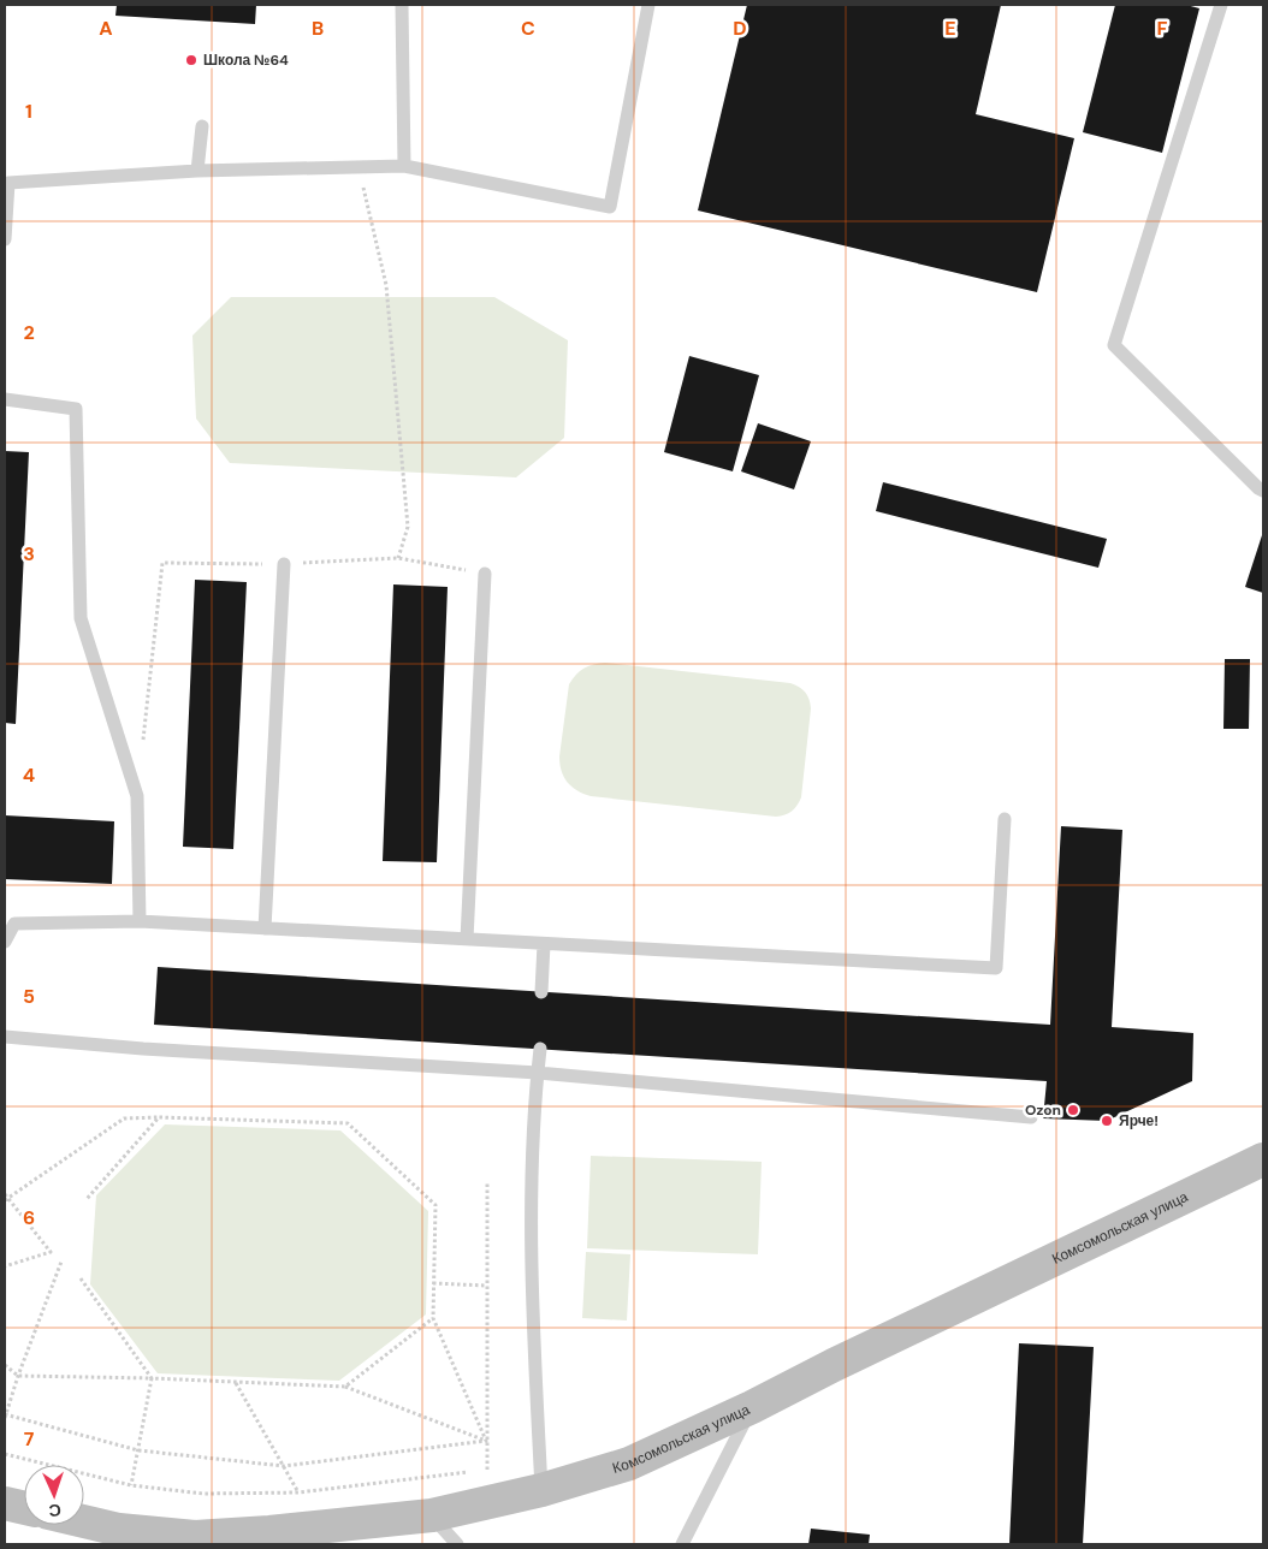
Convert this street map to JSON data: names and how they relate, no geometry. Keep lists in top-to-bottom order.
{
  "streets": {
    "main road": ["Комсомольская улица"]
  },
  "places": ["Школа №64", "Ozon", "Ярче!"],
  "north": "bottom",
  "grid": {
    "columns": [
      "A",
      "B",
      "C",
      "D",
      "E",
      "F"
    ],
    "rows": [
      "1",
      "2",
      "3",
      "4",
      "5",
      "6",
      "7"
    ]
  }
}
